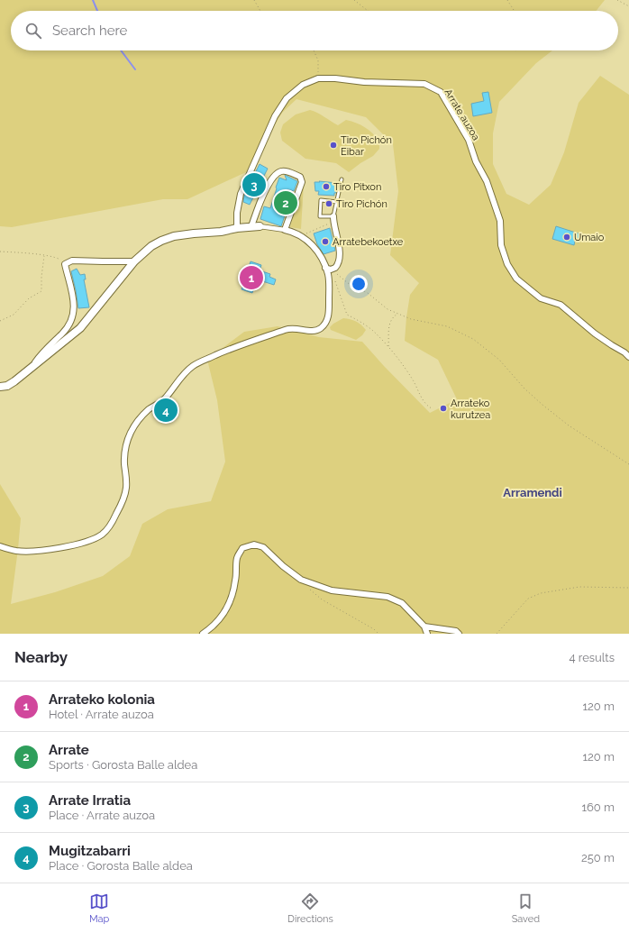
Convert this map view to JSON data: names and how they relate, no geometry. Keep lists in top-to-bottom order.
{
  "streets": {
    "street": ["Arrate auzoa"]
  },
  "districts": ["Arramendi"],
  "places": [
    "Tiro Pichón Eibar",
    "Tiro Pitxon",
    "Tiro Pichón",
    "Umaio",
    "Arratebekoetxe",
    "Arrateko kurutzea"
  ],
  "page": {
    "search": "Search here",
    "pins": [
      "3",
      "2",
      "1",
      "4"
    ],
    "heading": ["Nearby", "4 results"],
    "list": [
      {
        "mark": "1",
        "name": "Arrateko kolonia",
        "note": "Hotel · Arrate auzoa",
        "value": "120 m"
      },
      {
        "mark": "2",
        "name": "Arrate",
        "note": "Sports · Gorosta Balle aldea",
        "value": "120 m"
      },
      {
        "mark": "3",
        "name": "Arrate Irratia",
        "note": "Place · Arrate auzoa",
        "value": "160 m"
      },
      {
        "mark": "4",
        "name": "Mugitzabarri",
        "note": "Place · Gorosta Balle aldea",
        "value": "250 m"
      }
    ],
    "nav": ["Map", "Directions", "Saved"]
  }
}
